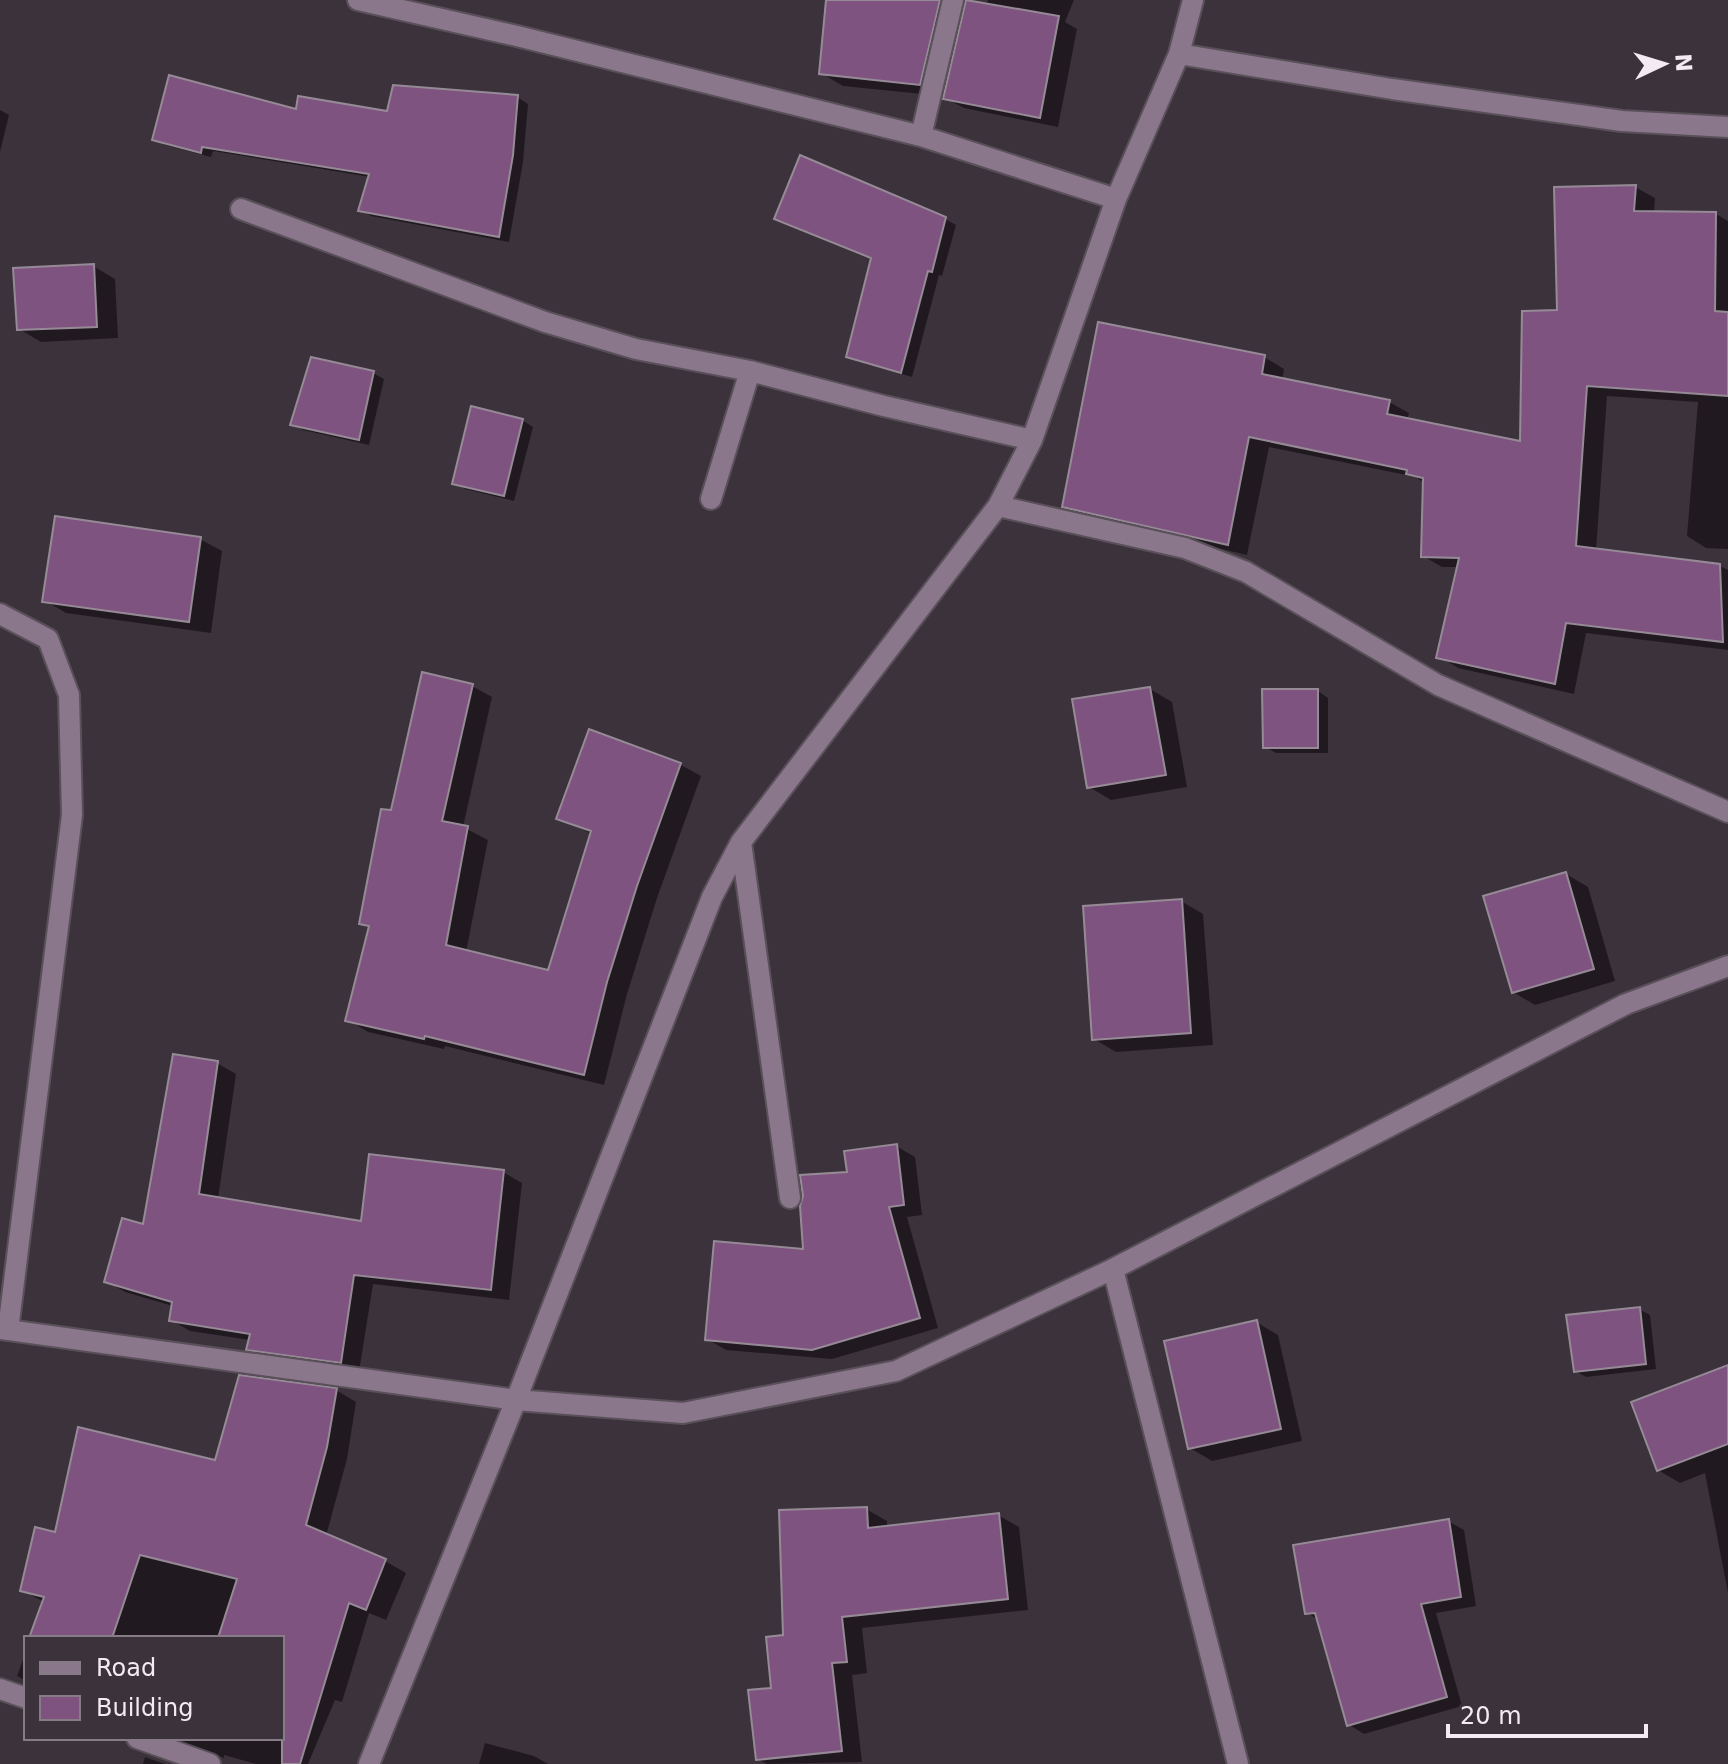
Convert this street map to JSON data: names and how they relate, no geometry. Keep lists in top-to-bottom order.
{
  "legend": ["Road", "Building"],
  "scale_bar": "20 m",
  "north": "right"
}
